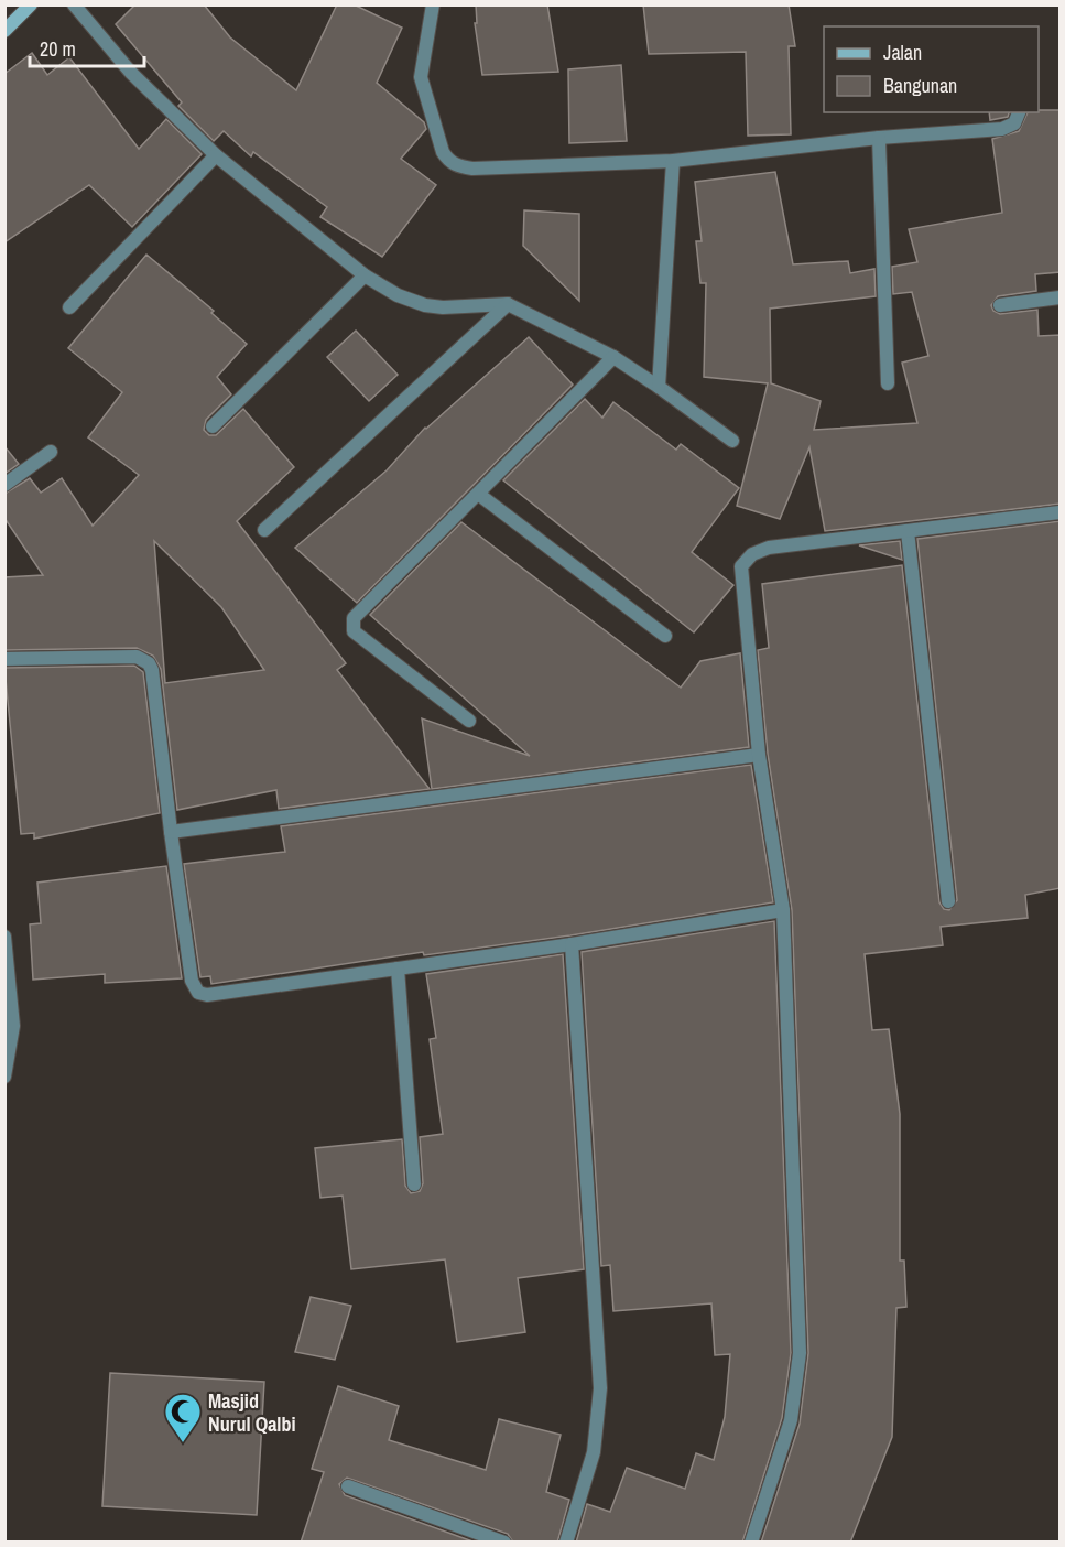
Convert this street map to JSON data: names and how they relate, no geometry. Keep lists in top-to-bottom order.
{
  "places": {
    "mosque": ["Masjid Nurul Qalbi"]
  },
  "legend": ["Jalan", "Bangunan"],
  "scale_bar": "20 m"
}
